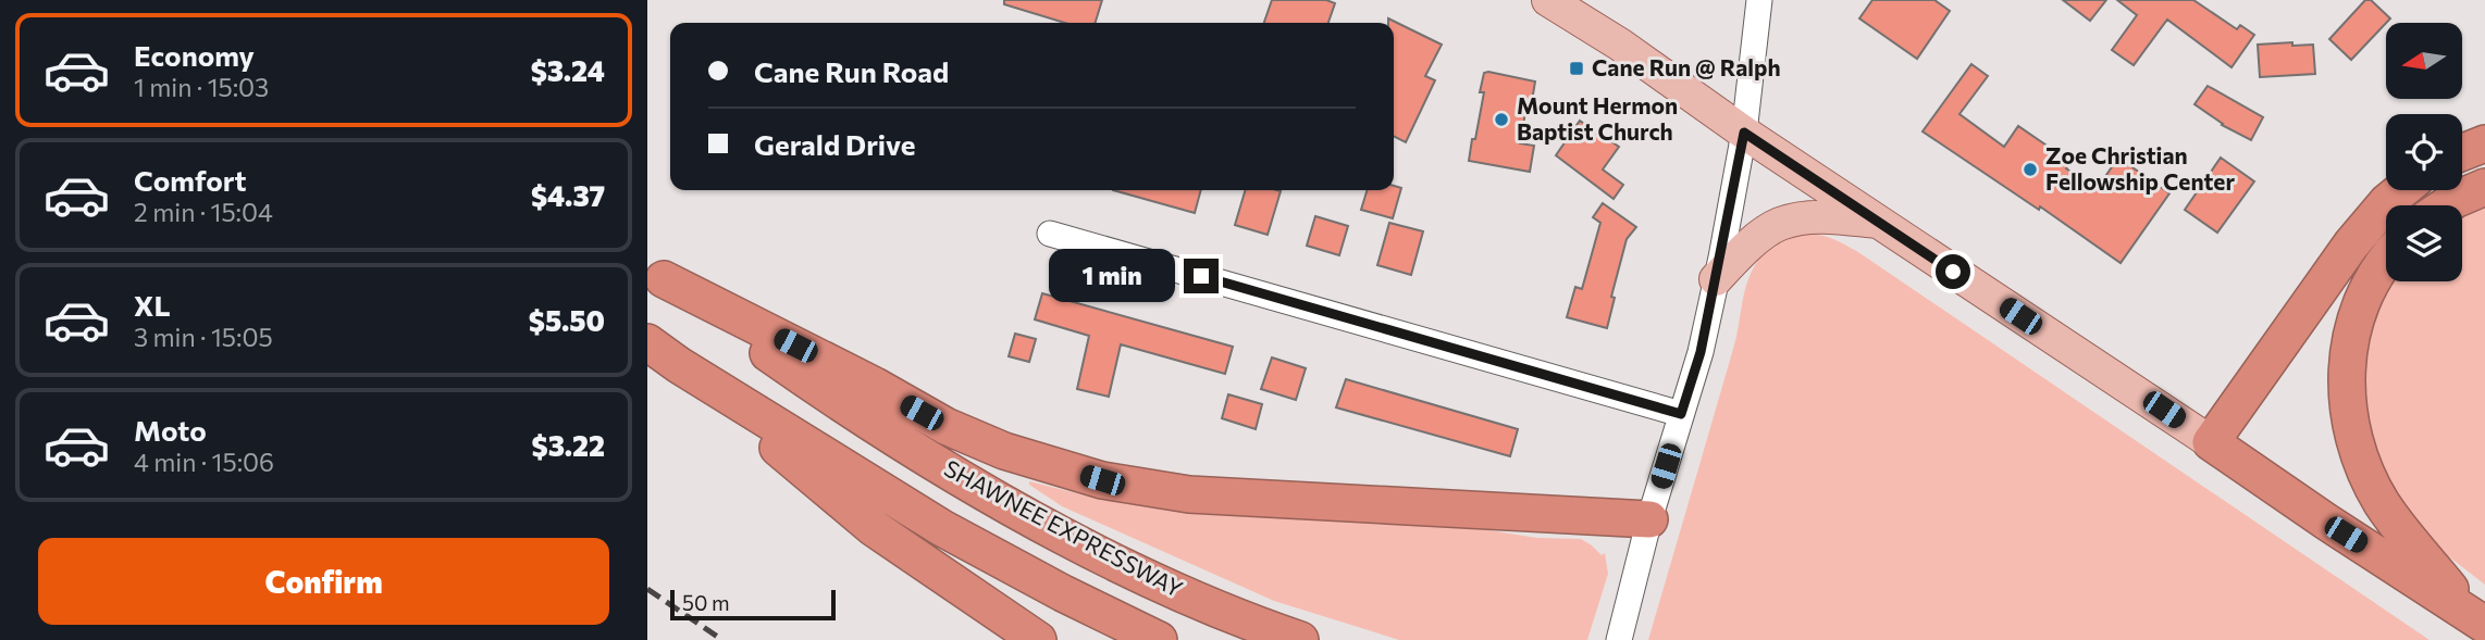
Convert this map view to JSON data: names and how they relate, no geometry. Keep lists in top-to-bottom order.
{
  "streets": {
    "highway": ["SHAWNEE EXPRESSWAY"]
  },
  "places": {
    "transit": ["Cane Run @ Ralph"],
    "other": ["Mount Hermon Baptist Church", "Zoe Christian Fellowship Center"]
  },
  "scale_bar": "50 m",
  "north": "left",
  "page": {
    "list": [
      {
        "name": "Economy",
        "note": "1 min · 15:03",
        "value": "$3.24"
      },
      {
        "name": "Comfort",
        "note": "2 min · 15:04",
        "value": "$4.37"
      },
      {
        "name": "XL",
        "note": "3 min · 15:05",
        "value": "$5.50"
      },
      {
        "name": "Moto",
        "note": "4 min · 15:06",
        "value": "$3.22"
      }
    ],
    "banner": ["Cane Run Road", "Gerald Drive"],
    "bubble": "1 min",
    "buttons": "Confirm",
    "scale": "50 m"
  }
}
